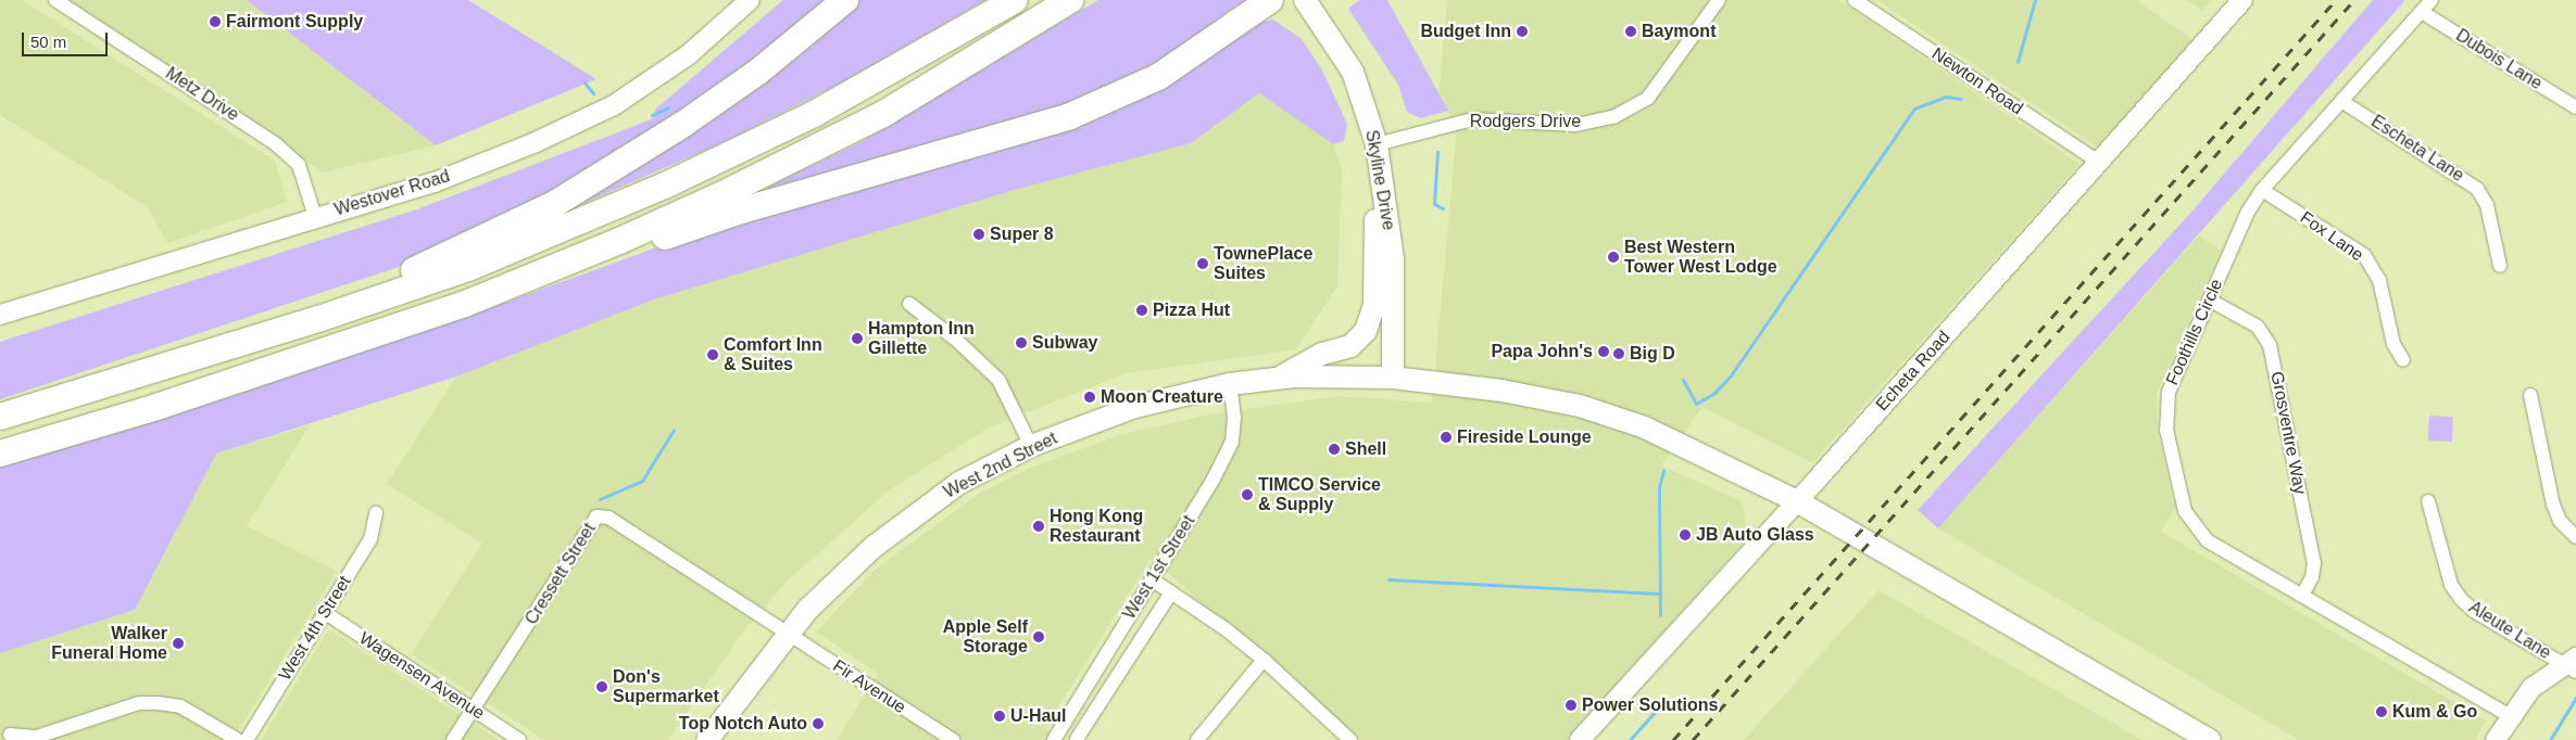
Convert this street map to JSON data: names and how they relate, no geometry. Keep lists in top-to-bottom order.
{
  "streets": {
    "main road": ["Skyline Drive", "West 2nd Street"],
    "street": [
      "Dubois Lane",
      "Newton Road",
      "Metz Drive",
      "Rodgers Drive",
      "Escheta Lane",
      "Westover Road",
      "Fox Lane",
      "Foothills Circle",
      "Echeta Road",
      "Grosventre Way",
      "West 1st Street",
      "Cressett Street",
      "West 4th Street",
      "Aleute Lane",
      "Wagensen Avenue",
      "Fir Avenue"
    ]
  },
  "crossings": [
    ["Dubois Lane", "Foothills Circle"],
    ["Newton Road", "Echeta Road"],
    ["Metz Drive", "Westover Road"],
    ["Rodgers Drive", "Skyline Drive"],
    ["Escheta Lane", "Foothills Circle"],
    ["Skyline Drive", "West 2nd Street"],
    ["Fox Lane", "Foothills Circle"],
    ["Foothills Circle", "Grosventre Way"],
    ["Echeta Road", "West 2nd Street"],
    ["West 2nd Street", "West 1st Street"],
    ["West 2nd Street", "Cressett Street"],
    ["West 2nd Street", "Fir Avenue"],
    ["Cressett Street", "Wagensen Avenue"],
    ["Cressett Street", "Fir Avenue"],
    ["West 4th Street", "Wagensen Avenue"]
  ],
  "places": [
    "Fairmont Supply",
    "Budget Inn",
    "Baymont",
    "Super 8",
    "Best Western Tower West Lodge",
    "TownePlace Suites",
    "Pizza Hut",
    "Hampton Inn Gillette",
    "Subway",
    "Papa John's",
    "Big D",
    "Comfort Inn & Suites",
    "Moon Creature",
    "Fireside Lounge",
    "Shell",
    "TIMCO Service & Supply",
    "Hong Kong Restaurant",
    "JB Auto Glass",
    "Apple Self Storage",
    "Walker Funeral Home",
    "Don's Supermarket",
    "Power Solutions",
    "Kum & Go",
    "U-Haul",
    "Top Notch Auto"
  ],
  "scale_bar": "50 m"
}
